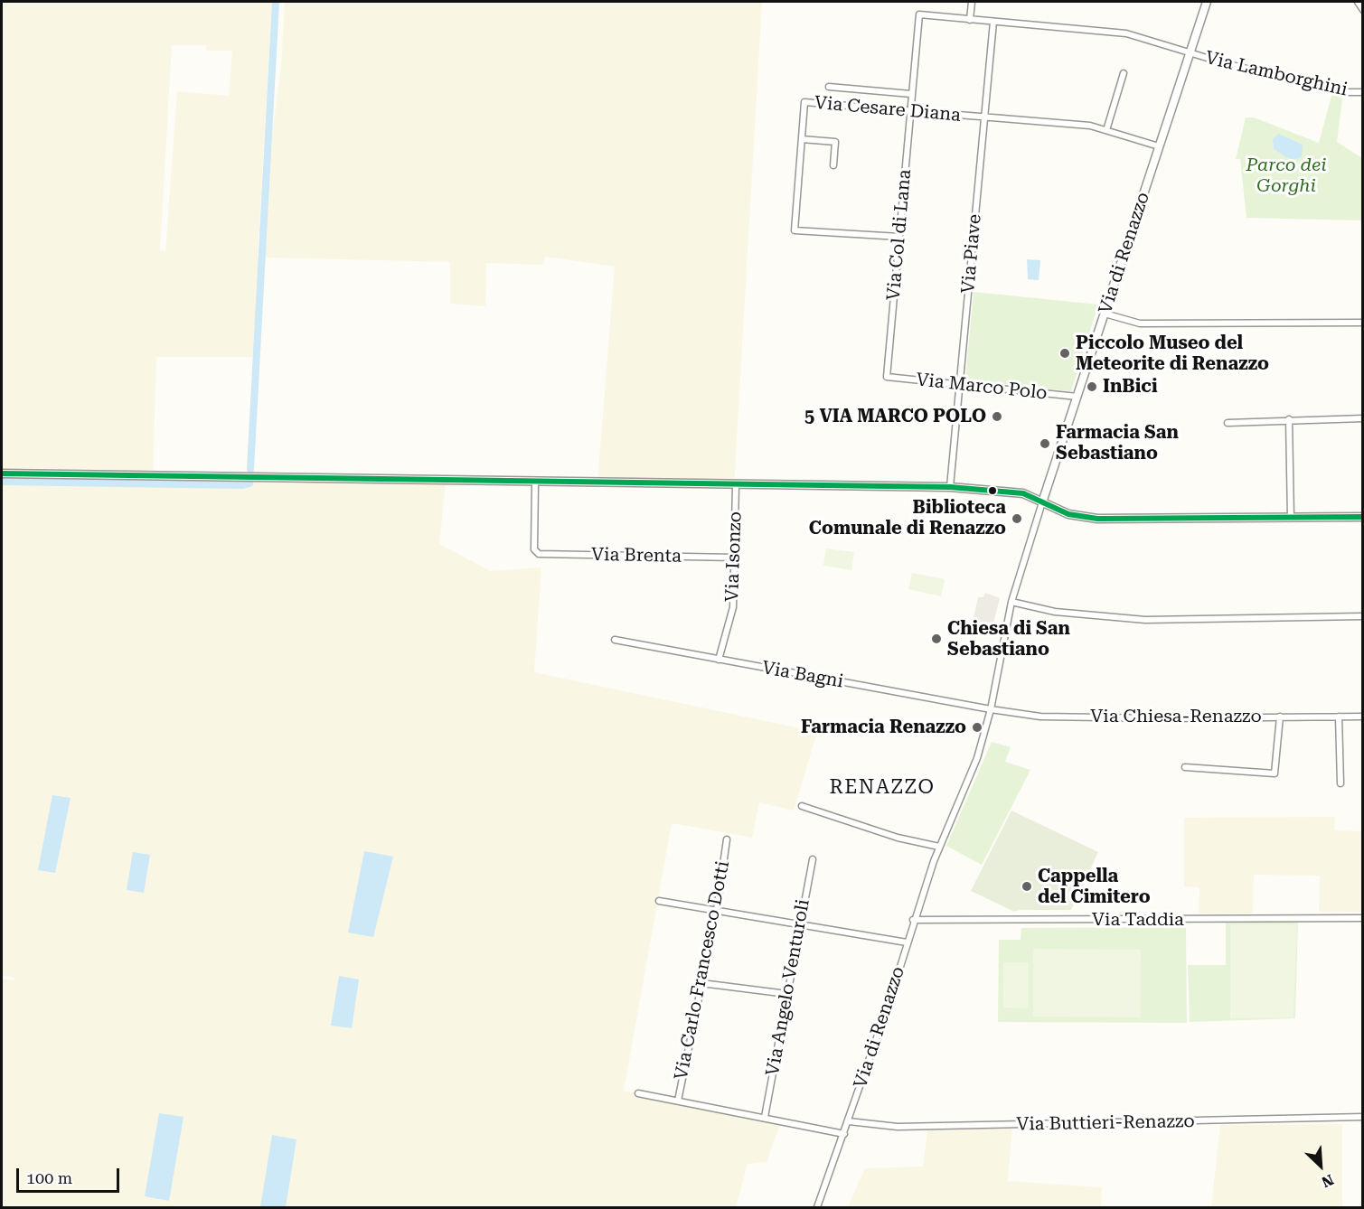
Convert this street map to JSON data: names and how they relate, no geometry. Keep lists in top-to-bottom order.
{
  "streets": {
    "street": [
      "Via Lamborghini",
      "Via Cesare Diana",
      "Via Col di Lana",
      "Via di Renazzo",
      "Via Piave",
      "Via Marco Polo",
      "Via Brenta",
      "Via Isonzo",
      "Via Bagni",
      "Via Chiesa-Renazzo",
      "Via Taddia",
      "Via Carlo Francesco Dotti",
      "Via Angelo Venturoli",
      "Via Buttieri-Renazzo"
    ]
  },
  "crossings": [
    ["Via Lamborghini", "Via Col di Lana"],
    ["Via Lamborghini", "Via di Renazzo"],
    ["Via Lamborghini", "Via Piave"],
    ["Via Cesare Diana", "Via Col di Lana"],
    ["Via Cesare Diana", "Via di Renazzo"],
    ["Via Cesare Diana", "Via Piave"],
    ["Via Col di Lana", "Via Marco Polo"],
    ["Via di Renazzo", "Via Marco Polo"],
    ["Via di Renazzo", "Via Bagni"],
    ["Via di Renazzo", "Via Chiesa-Renazzo"],
    ["Via di Renazzo", "Via Taddia"],
    ["Via di Renazzo", "Via Buttieri-Renazzo"],
    ["Via Piave", "Via Marco Polo"],
    ["Via Brenta", "Via Isonzo"],
    ["Via Isonzo", "Via Bagni"],
    ["Via Bagni", "Via Chiesa-Renazzo"]
  ],
  "districts": ["RENAZZO"],
  "parks": ["Parco dei Gorghi"],
  "places": [
    "Piccolo Museo del Meteorite di Renazzo",
    "InBici",
    "5 VIA MARCO POLO",
    "Farmacia San Sebastiano",
    "Biblioteca Comunale di Renazzo",
    "Chiesa di San Sebastiano",
    "Farmacia Renazzo",
    "Cappella del Cimitero"
  ],
  "scale_bar": "100 m",
  "north": "bottom right"
}
